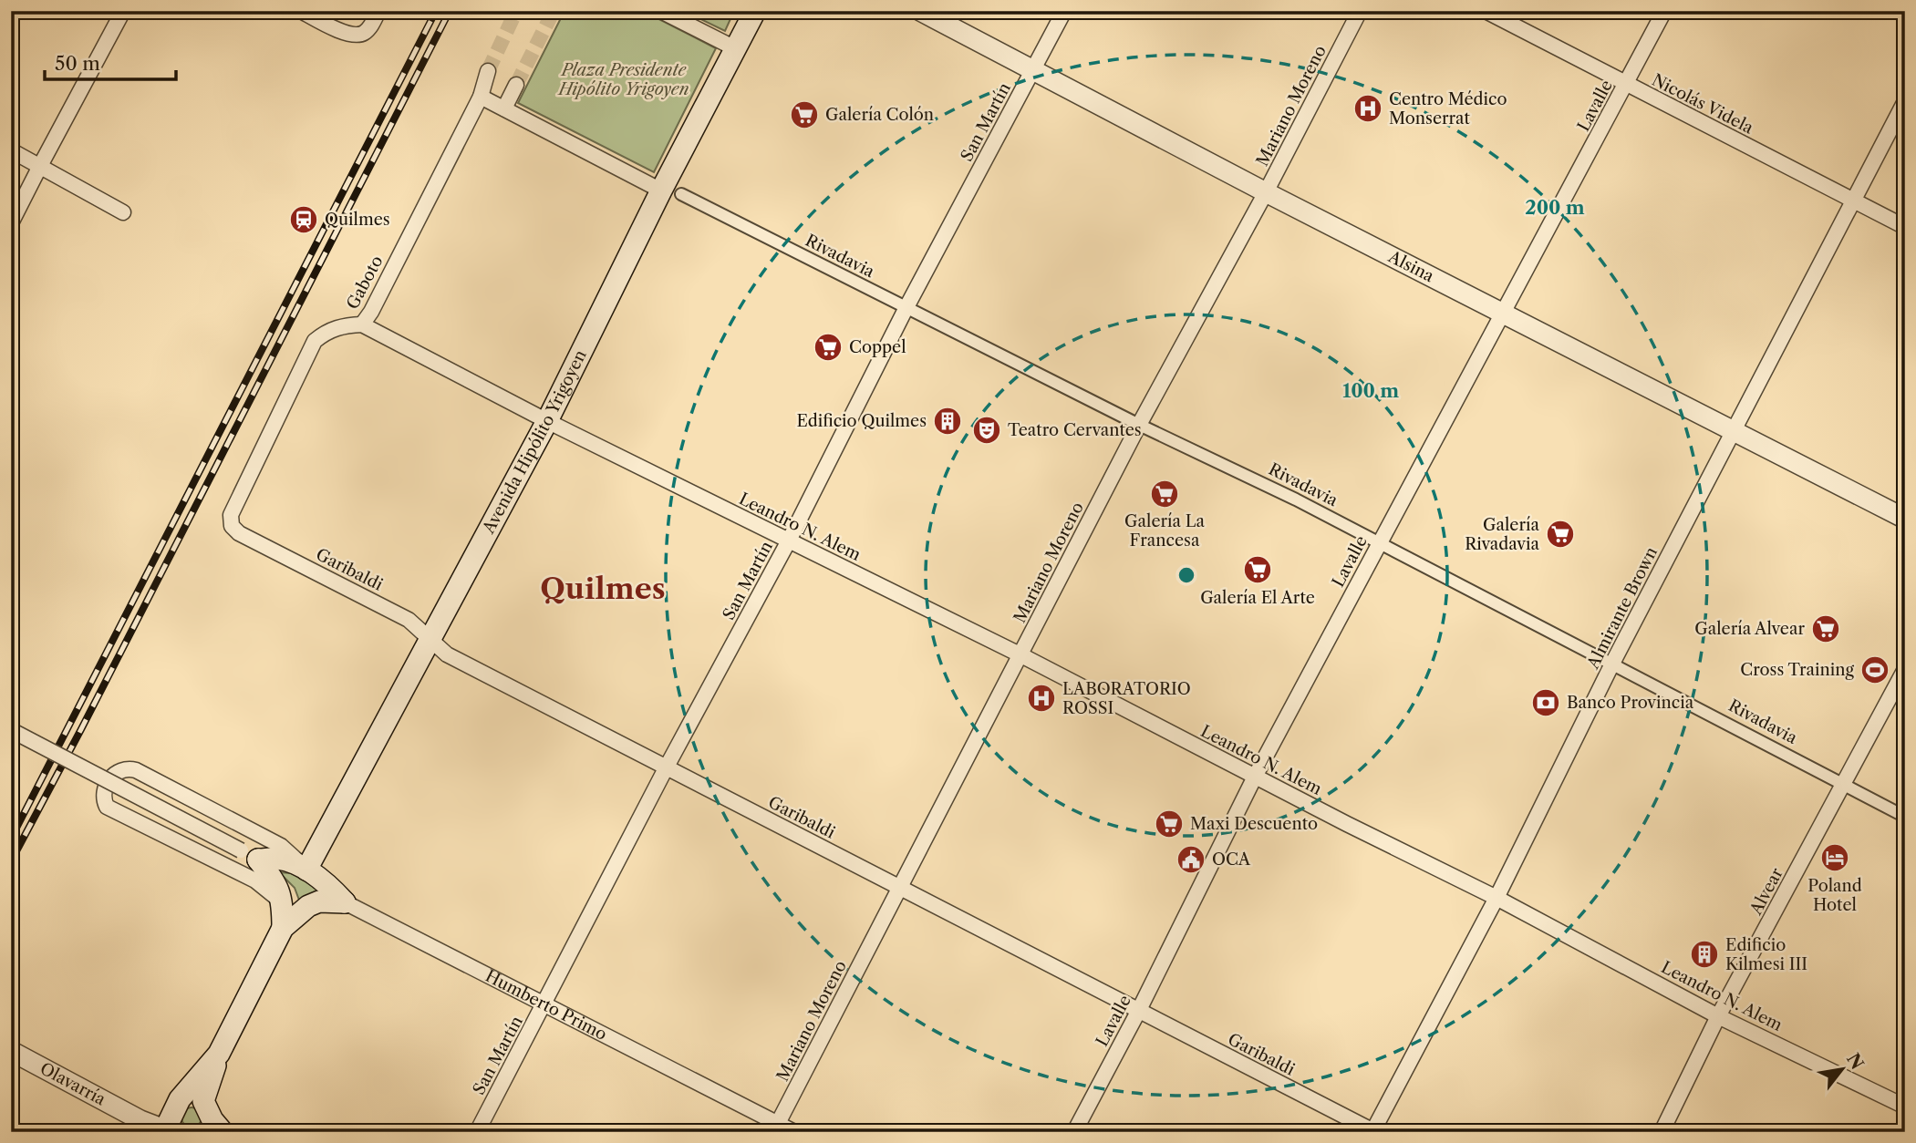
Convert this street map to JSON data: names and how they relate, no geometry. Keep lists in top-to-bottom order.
{
  "streets": {
    "main road": ["Avenida Hipólito Yrigoyen", "Humberto Primo"],
    "street": [
      "Nicolás Videla",
      "Mariano Moreno",
      "Lavalle",
      "San Martín",
      "Rivadavia",
      "Alsina",
      "Gaboto",
      "Leandro N. Alem",
      "Garibaldi",
      "Almirante Brown",
      "Alvear",
      "Olavarría"
    ]
  },
  "crossings": [
    ["Nicolás Videla", "Lavalle"],
    ["Nicolás Videla", "Almirante Brown"],
    ["Mariano Moreno", "Rivadavia"],
    ["Mariano Moreno", "Alsina"],
    ["Mariano Moreno", "Leandro N. Alem"],
    ["Mariano Moreno", "Garibaldi"],
    ["Mariano Moreno", "Humberto Primo"],
    ["Lavalle", "Rivadavia"],
    ["Lavalle", "Alsina"],
    ["Lavalle", "Leandro N. Alem"],
    ["Lavalle", "Garibaldi"],
    ["San Martín", "Rivadavia"],
    ["San Martín", "Alsina"],
    ["San Martín", "Leandro N. Alem"],
    ["San Martín", "Garibaldi"],
    ["San Martín", "Humberto Primo"],
    ["Rivadavia", "Gaboto"],
    ["Rivadavia", "Avenida Hipólito Yrigoyen"],
    ["Rivadavia", "Almirante Brown"],
    ["Rivadavia", "Alvear"],
    ["Alsina", "Almirante Brown"],
    ["Gaboto", "Leandro N. Alem"],
    ["Gaboto", "Garibaldi"],
    ["Avenida Hipólito Yrigoyen", "Leandro N. Alem"],
    ["Avenida Hipólito Yrigoyen", "Garibaldi"],
    ["Avenida Hipólito Yrigoyen", "Humberto Primo"],
    ["Leandro N. Alem", "Almirante Brown"],
    ["Leandro N. Alem", "Alvear"],
    ["Garibaldi", "Almirante Brown"]
  ],
  "districts": ["Quilmes"],
  "parks": ["Plaza Presidente Hipólito Yrigoyen"],
  "places": {
    "hospital": ["Centro Médico Monserrat", "LABORATORIO ROSSI"],
    "supermarket": [
      "Galería Colón",
      "Coppel",
      "Galería La Francesa",
      "Galería Rivadavia",
      "Galería El Arte",
      "Galería Alvear",
      "Maxi Descuento"
    ],
    "station": ["Quilmes"],
    "building": ["Edificio Quilmes", "Edificio Kilmesi III"],
    "theatre": ["Teatro Cervantes"],
    "sports": ["Cross Training"],
    "bank": ["Banco Provincia"],
    "hotel": ["Poland Hotel"],
    "public building": ["OCA"]
  },
  "scale_bar": "50 m",
  "north": "top right",
  "rings": ["200 m", "100 m"]
}
